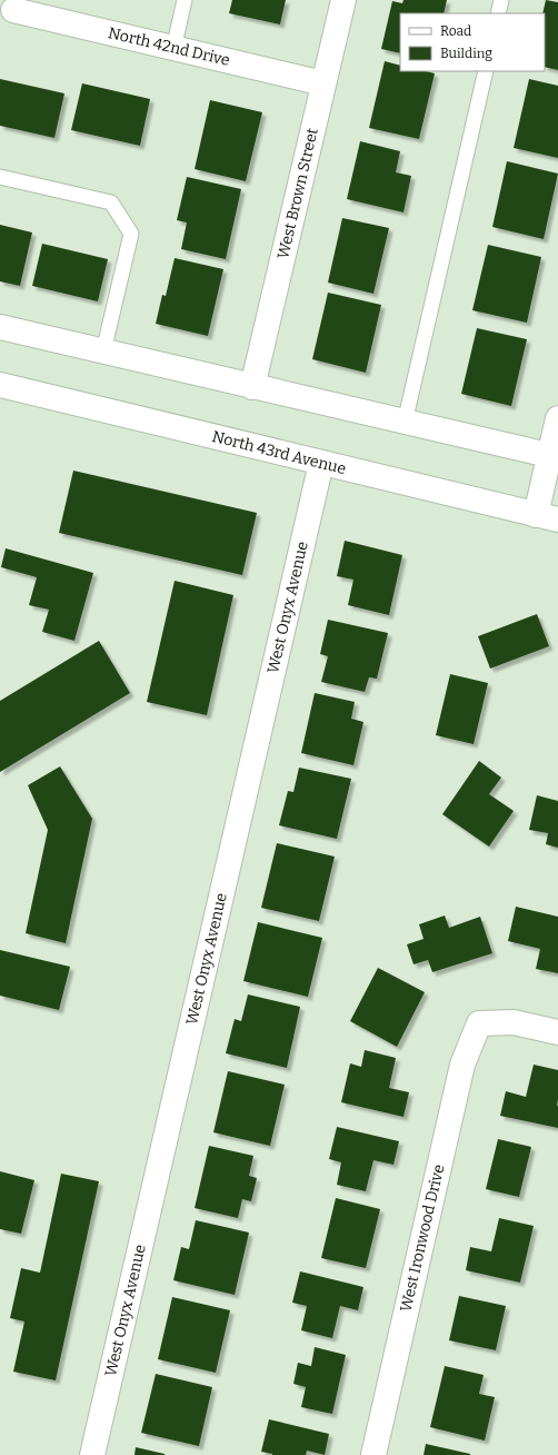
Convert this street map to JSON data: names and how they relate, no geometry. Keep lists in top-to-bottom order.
{
  "streets": {
    "street": [
      "North 42nd Drive",
      "West Brown Street",
      "North 43rd Avenue",
      "West Onyx Avenue",
      "West Ironwood Drive"
    ]
  },
  "crossings": [
    ["North 42nd Drive", "West Brown Street"],
    ["North 43rd Avenue", "West Onyx Avenue"]
  ],
  "legend": ["Road", "Building"]
}
